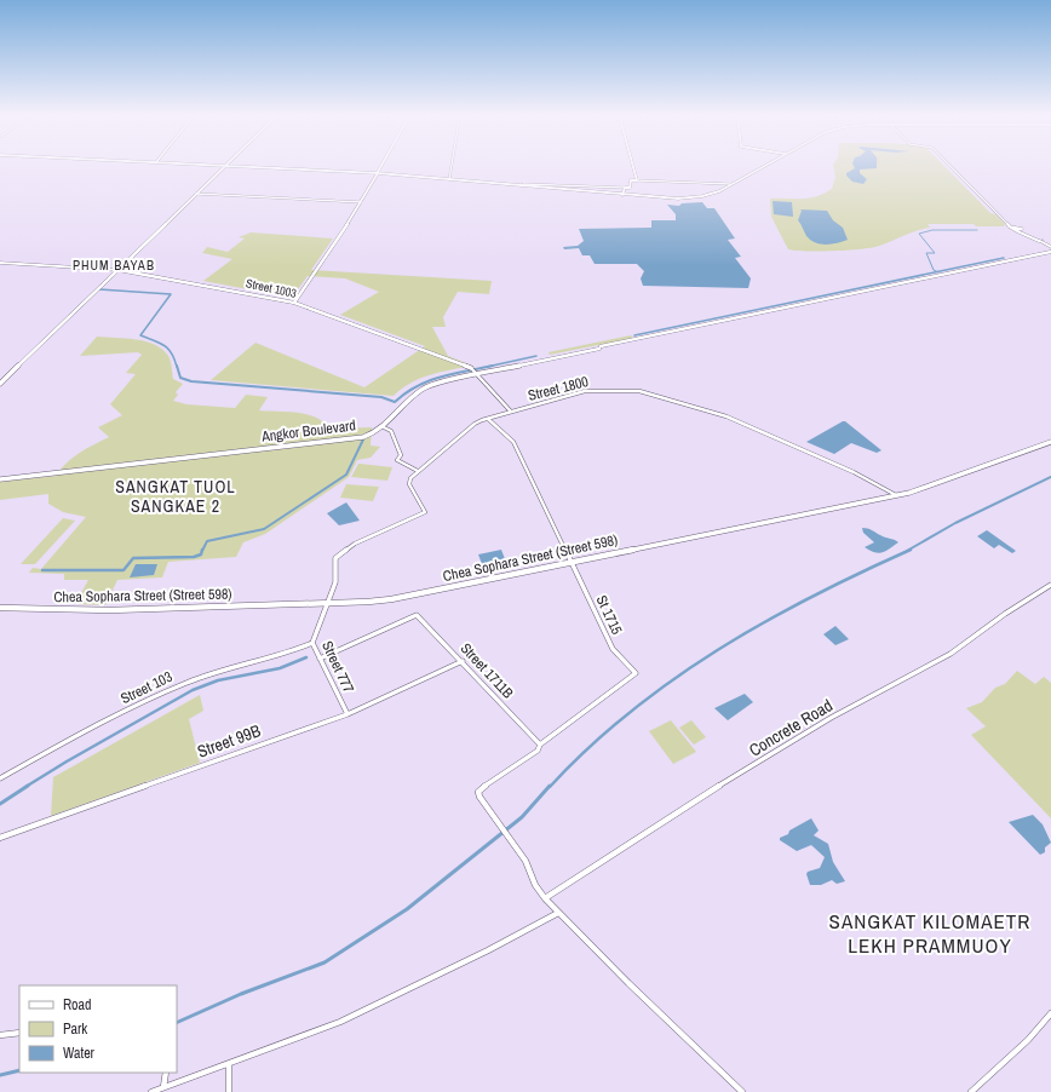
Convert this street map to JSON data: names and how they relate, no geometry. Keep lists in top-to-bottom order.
{
  "streets": {
    "main road": ["Street 1003", "Angkor Boulevard", "Chea Sophara Street (Street 598)"],
    "street": [
      "Street 1800",
      "St 1715",
      "Street 777",
      "Street 1711B",
      "Street 103",
      "Concrete Road",
      "Street 99B"
    ]
  },
  "crossings": [
    ["Street 1003", "Street 1800"],
    ["Street 1003", "Angkor Boulevard"],
    ["Street 1800", "Chea Sophara Street (Street 598)"],
    ["Chea Sophara Street (Street 598)", "St 1715"],
    ["Chea Sophara Street (Street 598)", "Street 777"],
    ["St 1715", "Street 1711B"],
    ["Street 777", "Street 1711B"],
    ["Street 777", "Street 103"],
    ["Street 777", "Street 99B"],
    ["Street 1711B", "Street 99B"]
  ],
  "districts": ["PHUM BAYAB", "SANGKAT TUOL SANGKAE 2", "SANGKAT KILOMAETR LEKH PRAMMUOY"],
  "legend": ["Road", "Park", "Water"]
}
